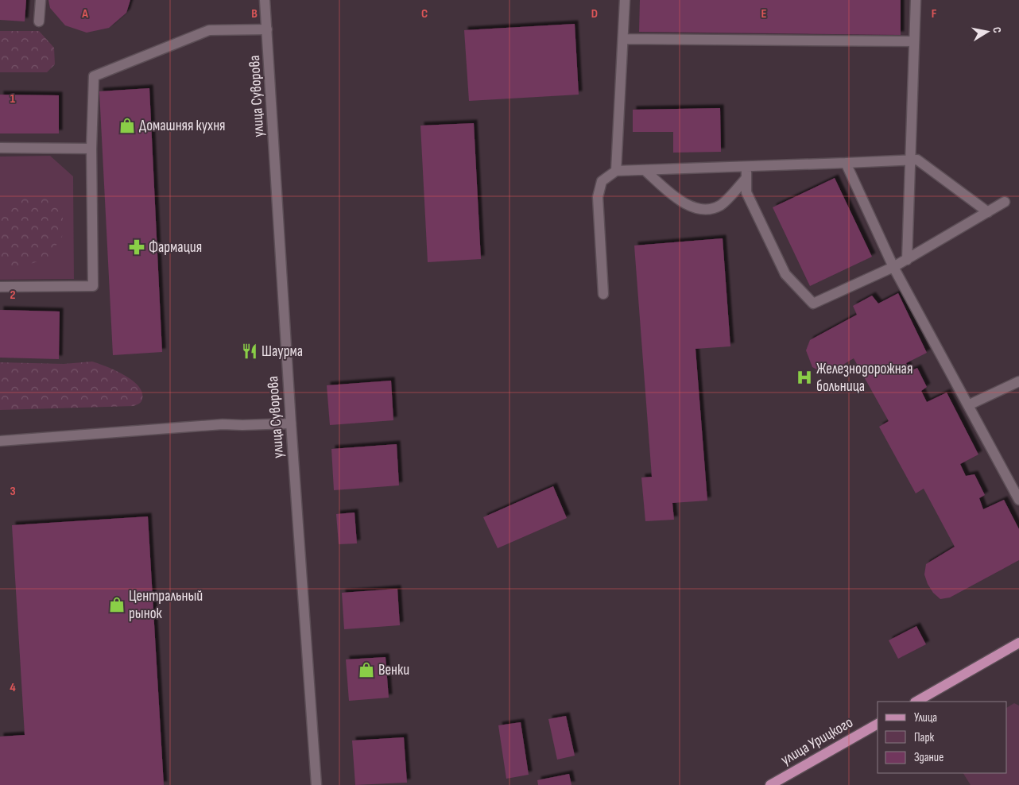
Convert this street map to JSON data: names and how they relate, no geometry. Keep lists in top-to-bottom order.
{
  "streets": {
    "main road": ["улица Суворова", "улица Урицкого"]
  },
  "places": {
    "shop": ["Домашняя кухня", "Центральный рынок", "Венки"],
    "pharmacy": ["Фармация"],
    "restaurant": ["Шаурма"],
    "hospital": ["Железнодорожная больница"]
  },
  "legend": ["Улица", "Парк", "Здание"],
  "north": "right",
  "grid": {
    "columns": [
      "A",
      "B",
      "C",
      "D",
      "E",
      "F"
    ],
    "rows": [
      "1",
      "2",
      "3",
      "4"
    ]
  }
}
